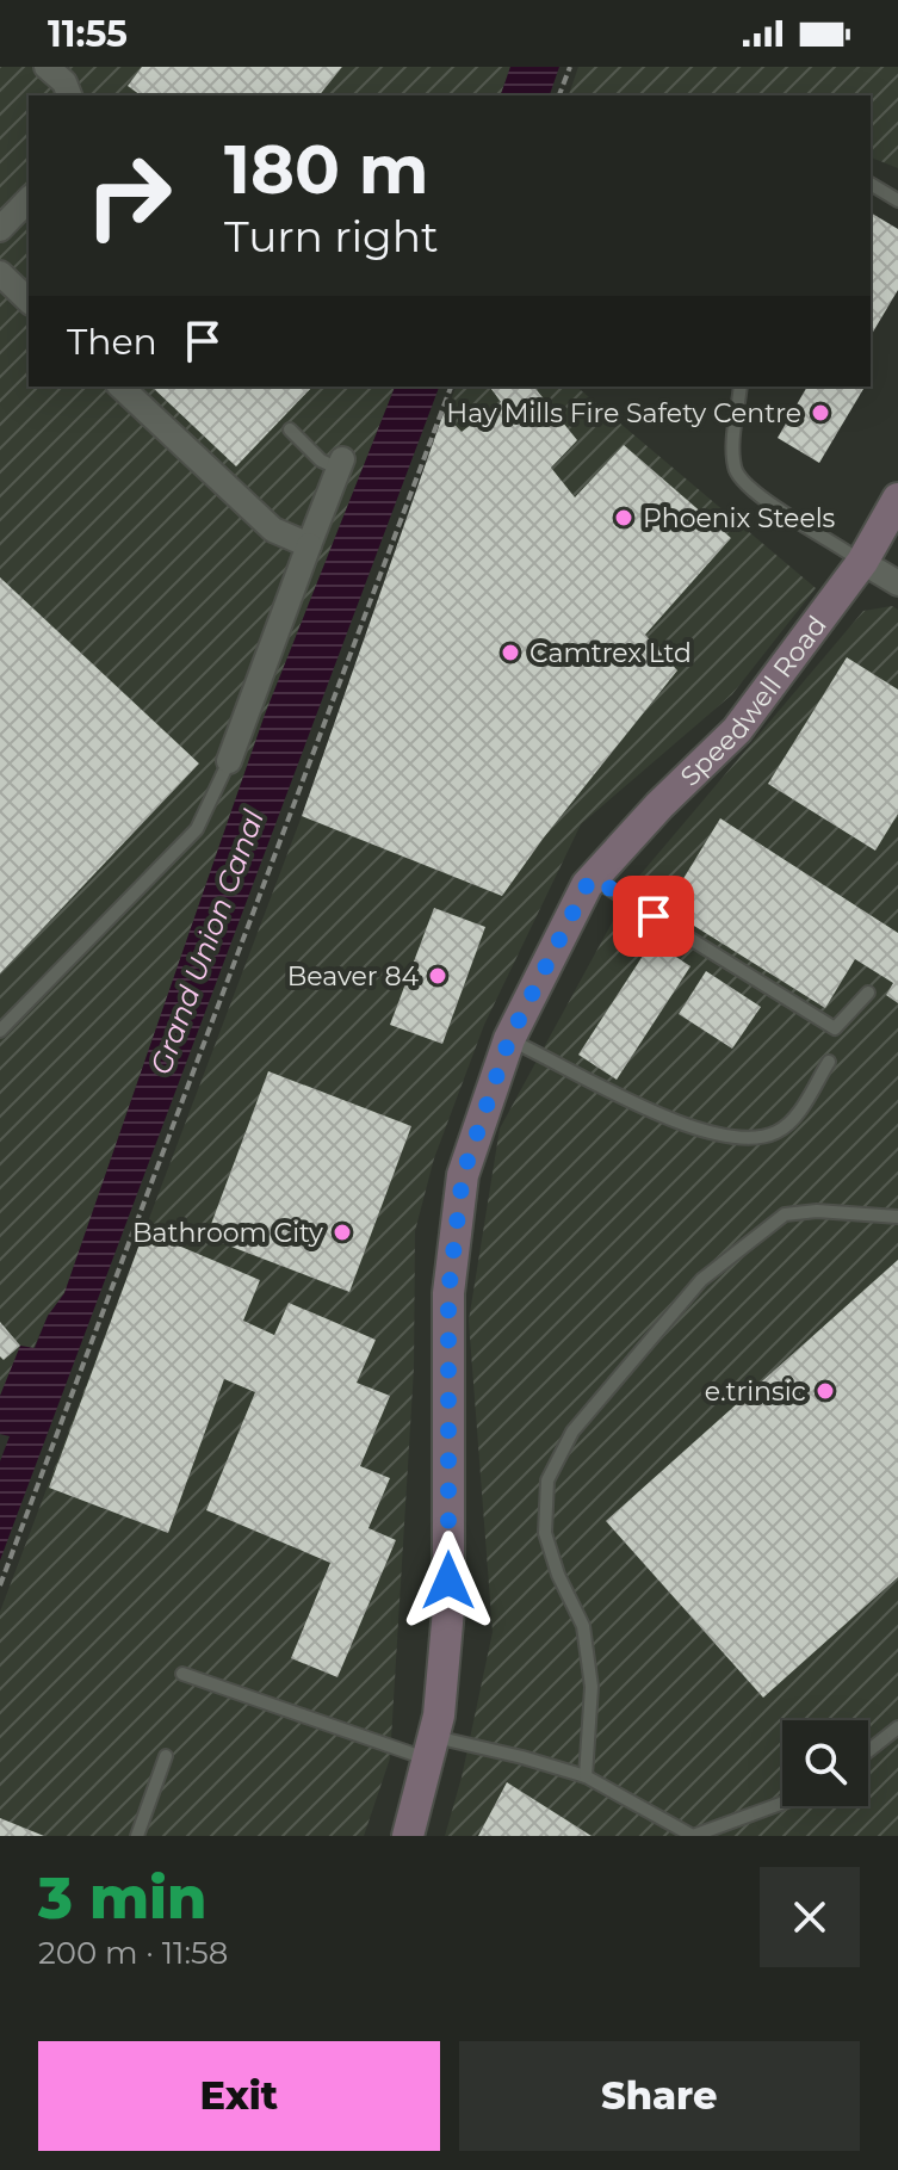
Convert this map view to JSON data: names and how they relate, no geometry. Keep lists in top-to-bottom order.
{
  "streets": {
    "street": ["Speedwell Road"]
  },
  "water": ["Grand Union Canal"],
  "places": [
    "Hay Mills Fire Safety Centre",
    "Phoenix Steels",
    "Camtrex Ltd",
    "Beaver 84",
    "Bathroom City",
    "e.trinsic"
  ],
  "page": {
    "status": "11:55",
    "turn": ["180 m", "Turn right"],
    "then": "Then",
    "heading": ["3 min", "200 m · 11:58"],
    "buttons": ["Exit", "Share"]
  }
}
